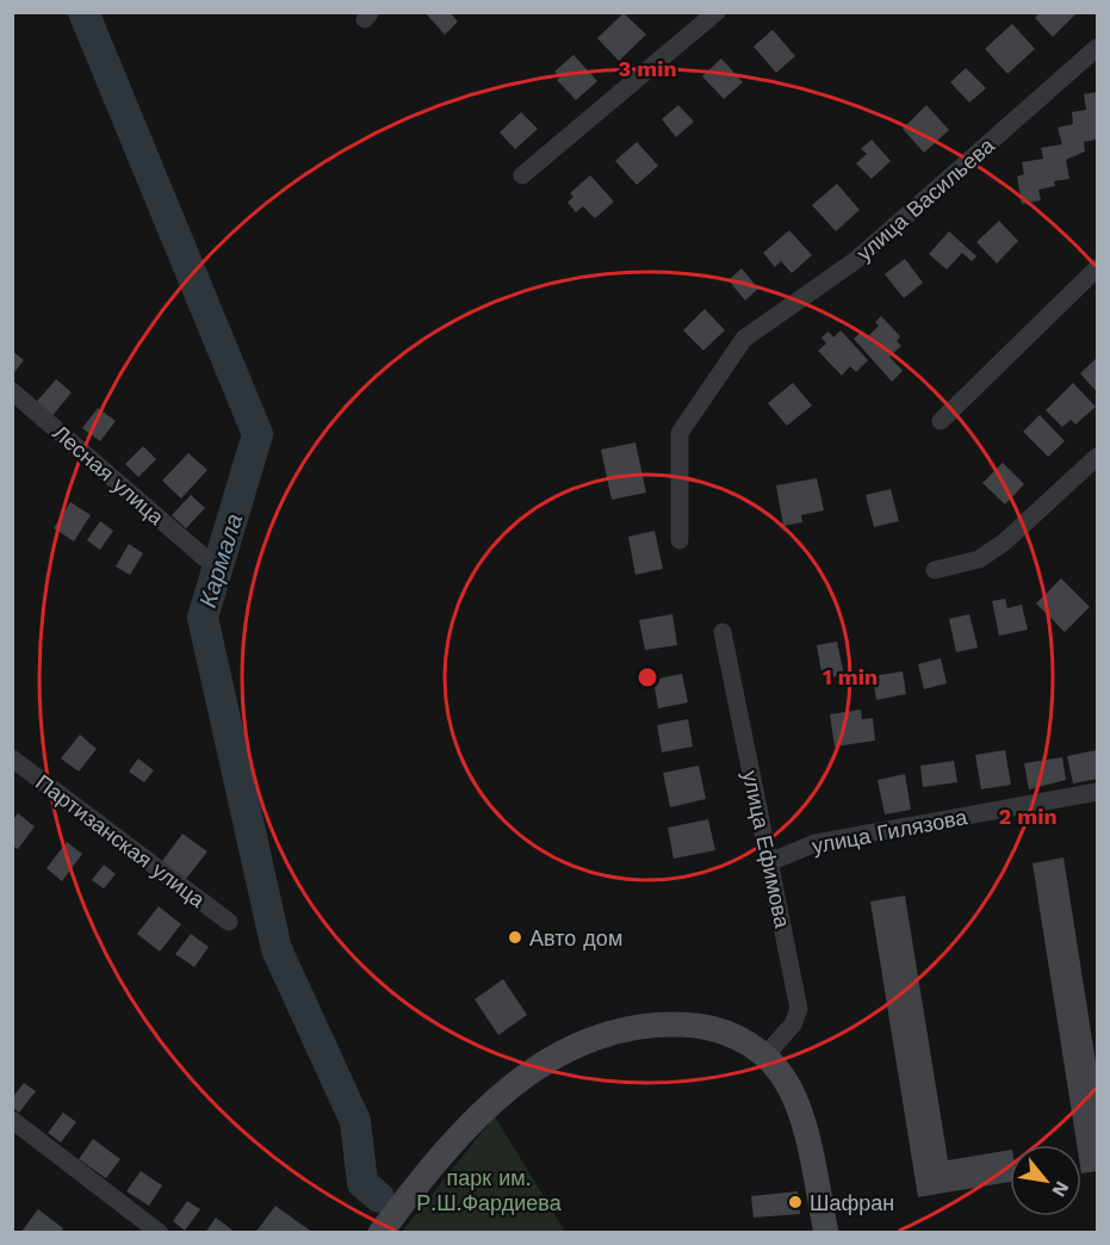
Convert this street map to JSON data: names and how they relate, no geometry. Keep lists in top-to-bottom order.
{
  "streets": {
    "street": [
      "улица Васильева",
      "Лесная улица",
      "улица Гилязова",
      "Партизанская улица",
      "улица Ефимова"
    ]
  },
  "crossings": [
    ["улица Гилязова", "улица Ефимова"]
  ],
  "water": ["Кармала"],
  "parks": ["парк им. Р.Ш.Фардиева"],
  "places": ["Авто дом", "Шафран"],
  "north": "bottom right",
  "rings": ["3 min", "1 min", "2 min"]
}
